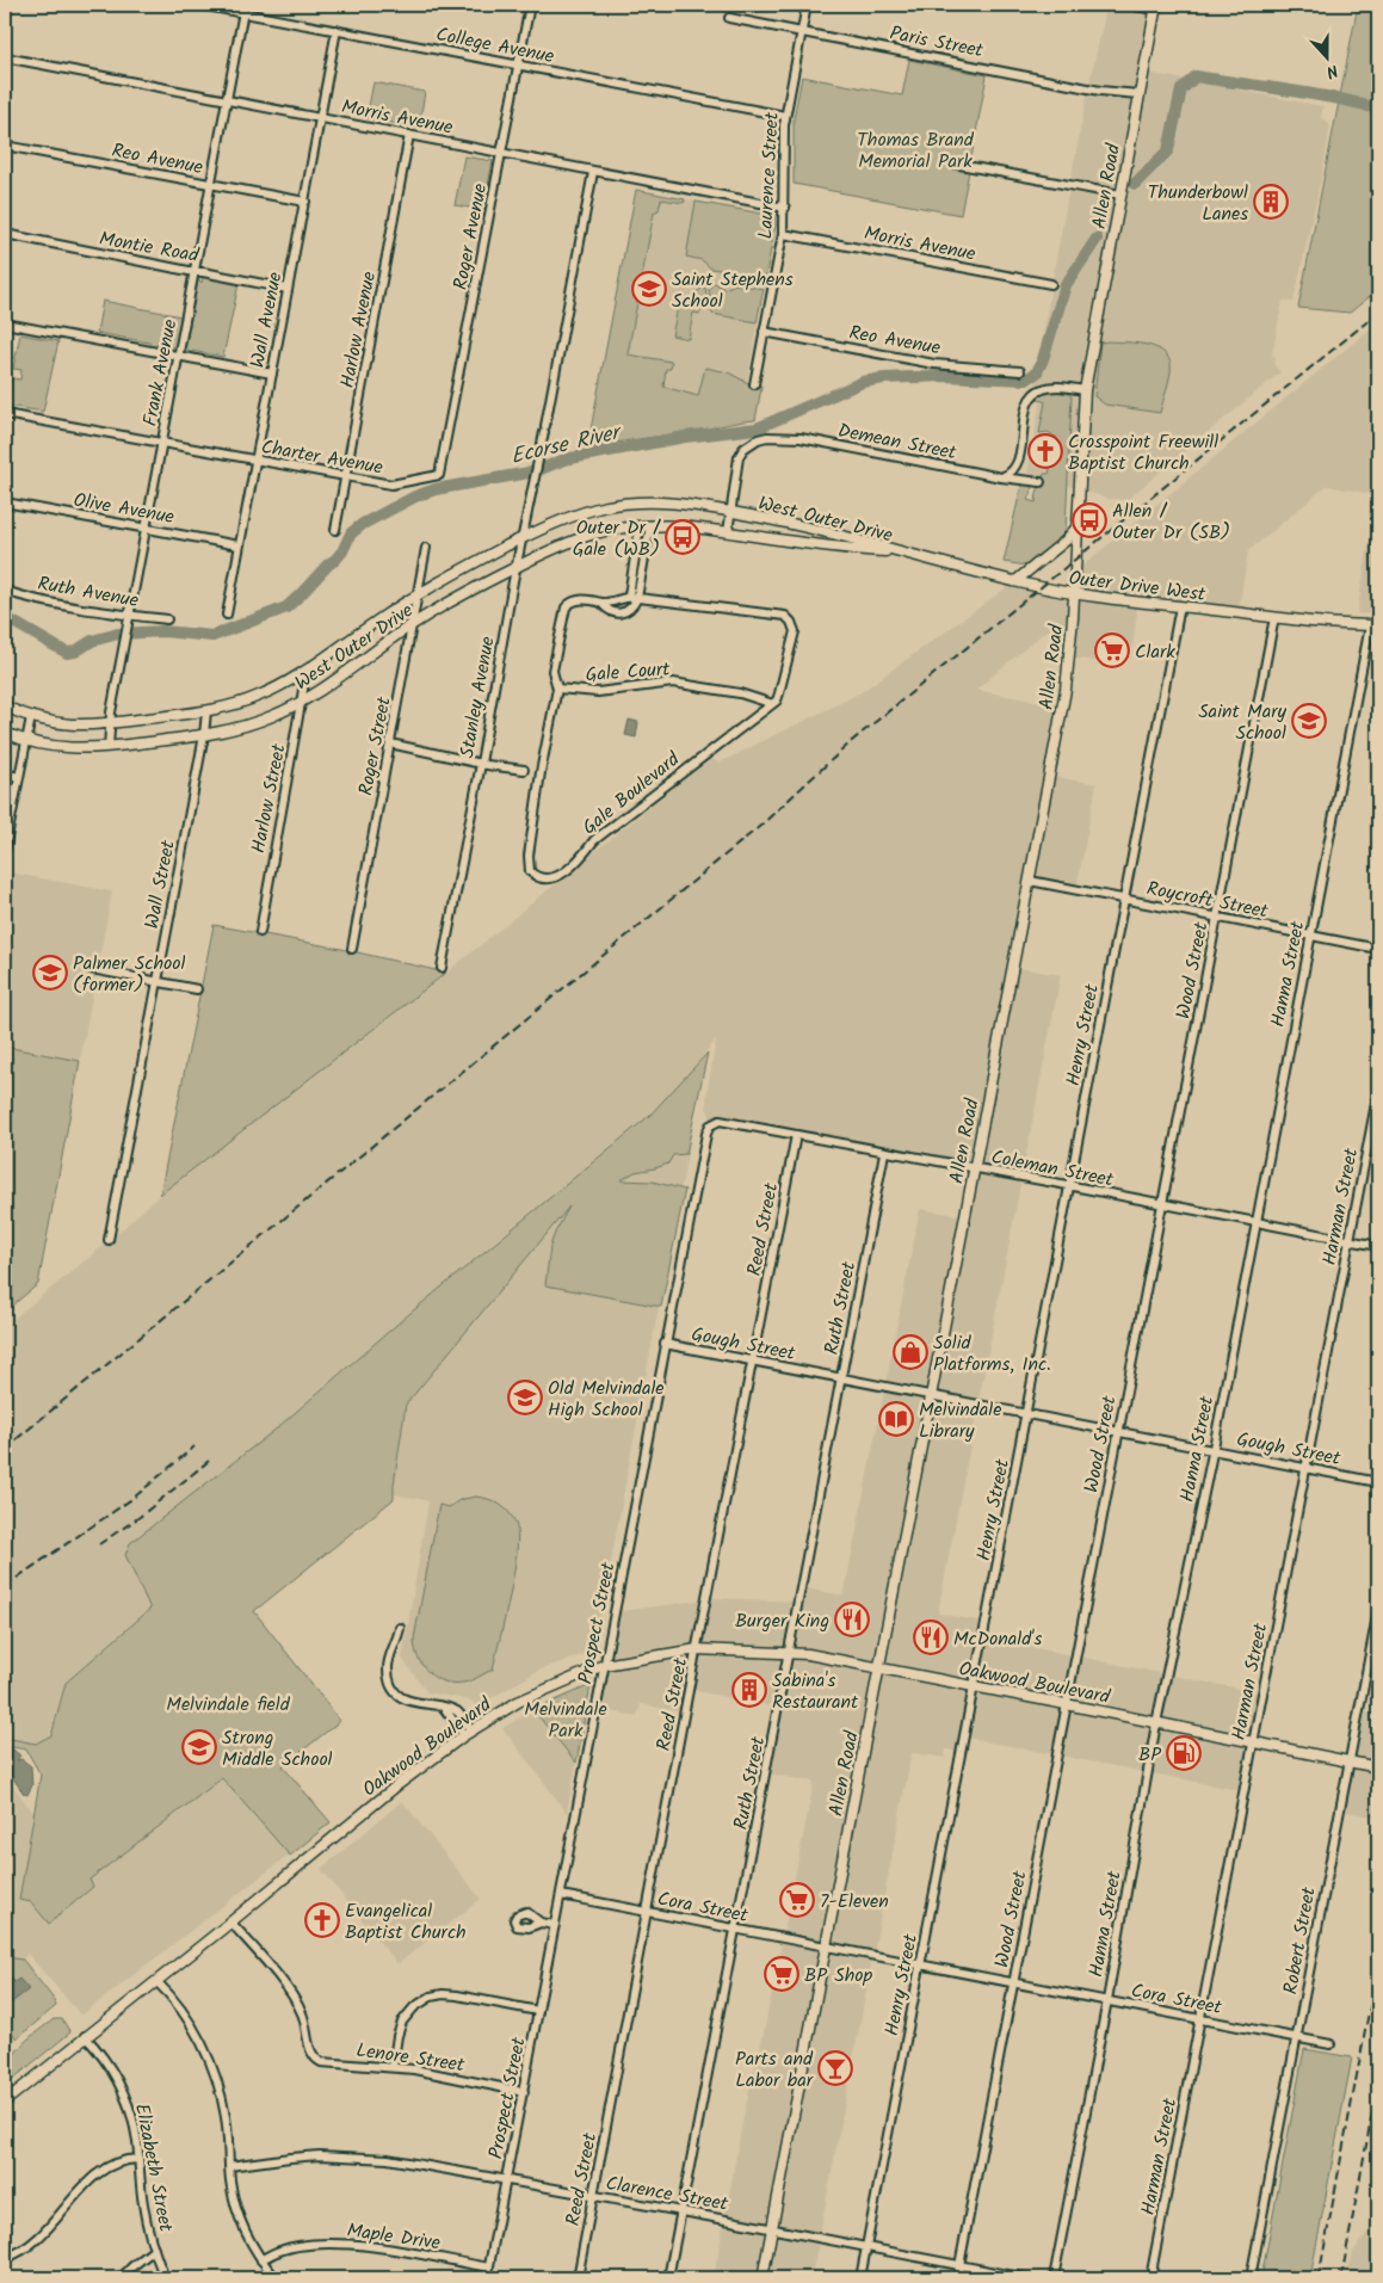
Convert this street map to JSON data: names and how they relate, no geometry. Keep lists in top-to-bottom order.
{
  "streets": {
    "main road": [
      "Allen Road",
      "West Outer Drive",
      "Outer Drive West",
      "Oakwood Boulevard"
    ],
    "street": [
      "Paris Street",
      "College Avenue",
      "Morris Avenue",
      "Reo Avenue",
      "Laurence Street",
      "Roger Avenue",
      "Montie Road",
      "Wall Avenue",
      "Harlow Avenue",
      "Frank Avenue",
      "Demean Street",
      "Charter Avenue",
      "Olive Avenue",
      "Ruth Avenue",
      "Gale Court",
      "Stanley Avenue",
      "Roger Street",
      "Gale Boulevard",
      "Harlow Street",
      "Wall Street",
      "Roycroft Street",
      "Wood Street",
      "Hanna Street",
      "Henry Street",
      "Coleman Street",
      "Harman Street",
      "Reed Street",
      "Ruth Street",
      "Gough Street",
      "Prospect Street",
      "Cora Street",
      "Robert Street",
      "Lenore Street",
      "Elizabeth Street",
      "Clarence Street",
      "Maple Drive"
    ]
  },
  "crossings": [
    ["Paris Street", "Laurence Street"],
    ["Paris Street", "Allen Road"],
    ["College Avenue", "Laurence Street"],
    ["College Avenue", "Roger Avenue"],
    ["College Avenue", "Wall Avenue"],
    ["College Avenue", "Frank Avenue"],
    ["Morris Avenue", "Laurence Street"],
    ["Morris Avenue", "Roger Avenue"],
    ["Morris Avenue", "Wall Avenue"],
    ["Morris Avenue", "Harlow Avenue"],
    ["Morris Avenue", "Frank Avenue"],
    ["Morris Avenue", "Stanley Avenue"],
    ["Reo Avenue", "Laurence Street"],
    ["Reo Avenue", "Wall Avenue"],
    ["Reo Avenue", "Frank Avenue"],
    ["Allen Road", "Outer Drive West"],
    ["Allen Road", "Roycroft Street"],
    ["Allen Road", "Coleman Street"],
    ["Allen Road", "Gough Street"],
    ["Allen Road", "Oakwood Boulevard"],
    ["Allen Road", "Cora Street"],
    ["Allen Road", "Clarence Street"],
    ["Roger Avenue", "Charter Avenue"],
    ["Montie Road", "Wall Avenue"],
    ["Montie Road", "Frank Avenue"],
    ["Wall Avenue", "Charter Avenue"],
    ["Wall Avenue", "Olive Avenue"],
    ["Harlow Avenue", "Charter Avenue"],
    ["Frank Avenue", "Charter Avenue"],
    ["Frank Avenue", "Olive Avenue"],
    ["Frank Avenue", "West Outer Drive"],
    ["Frank Avenue", "Ruth Avenue"],
    ["Demean Street", "West Outer Drive"],
    ["West Outer Drive", "Outer Drive West"],
    ["West Outer Drive", "Stanley Avenue"],
    ["West Outer Drive", "Roger Street"],
    ["West Outer Drive", "Harlow Street"],
    ["West Outer Drive", "Wall Street"],
    ["Outer Drive West", "Wood Street"],
    ["Outer Drive West", "Hanna Street"],
    ["Outer Drive West", "Henry Street"],
    ["Gale Court", "Gale Boulevard"],
    ["Roycroft Street", "Wood Street"],
    ["Roycroft Street", "Hanna Street"],
    ["Roycroft Street", "Henry Street"],
    ["Wood Street", "Coleman Street"],
    ["Wood Street", "Gough Street"],
    ["Wood Street", "Oakwood Boulevard"],
    ["Wood Street", "Cora Street"],
    ["Wood Street", "Clarence Street"],
    ["Hanna Street", "Coleman Street"],
    ["Hanna Street", "Gough Street"],
    ["Hanna Street", "Oakwood Boulevard"],
    ["Hanna Street", "Cora Street"],
    ["Henry Street", "Coleman Street"],
    ["Henry Street", "Gough Street"],
    ["Henry Street", "Oakwood Boulevard"],
    ["Henry Street", "Cora Street"],
    ["Henry Street", "Clarence Street"],
    ["Coleman Street", "Harman Street"],
    ["Coleman Street", "Reed Street"],
    ["Coleman Street", "Ruth Street"],
    ["Coleman Street", "Prospect Street"],
    ["Harman Street", "Gough Street"],
    ["Harman Street", "Oakwood Boulevard"],
    ["Harman Street", "Cora Street"],
    ["Reed Street", "Gough Street"],
    ["Reed Street", "Oakwood Boulevard"],
    ["Reed Street", "Cora Street"],
    ["Reed Street", "Clarence Street"],
    ["Ruth Street", "Gough Street"],
    ["Ruth Street", "Oakwood Boulevard"],
    ["Ruth Street", "Cora Street"],
    ["Ruth Street", "Clarence Street"],
    ["Gough Street", "Prospect Street"],
    ["Prospect Street", "Oakwood Boulevard"],
    ["Prospect Street", "Cora Street"],
    ["Prospect Street", "Lenore Street"],
    ["Prospect Street", "Clarence Street"],
    ["Prospect Street", "Maple Drive"],
    ["Oakwood Boulevard", "Robert Street"],
    ["Oakwood Boulevard", "Lenore Street"],
    ["Oakwood Boulevard", "Elizabeth Street"],
    ["Cora Street", "Robert Street"]
  ],
  "water": ["Ecorse River"],
  "parks": ["Thomas Brand Memorial Park", "Melvindale field", "Melvindale Park"],
  "places": {
    "building": ["Thunderbowl Lanes", "Sabina's Restaurant"],
    "school or university": [
      "Saint Stephens School",
      "Saint Mary School",
      "Palmer School (former)",
      "Old Melvindale High School",
      "Strong Middle School"
    ],
    "church": ["Crosspoint Freewill Baptist Church", "Evangelical Baptist Church"],
    "bus stop": ["Allen / Outer Dr (SB)", "Outer Dr / Gale (WB)"],
    "supermarket": ["Clark", "7-Eleven", "BP Shop"],
    "shop": ["Solid Platforms, Inc."],
    "library": ["Melvindale Library"],
    "restaurant": ["Burger King", "McDonald's"],
    "fuel station": ["BP"],
    "bar": ["Parts and Labor bar"]
  },
  "north": "bottom"
}
